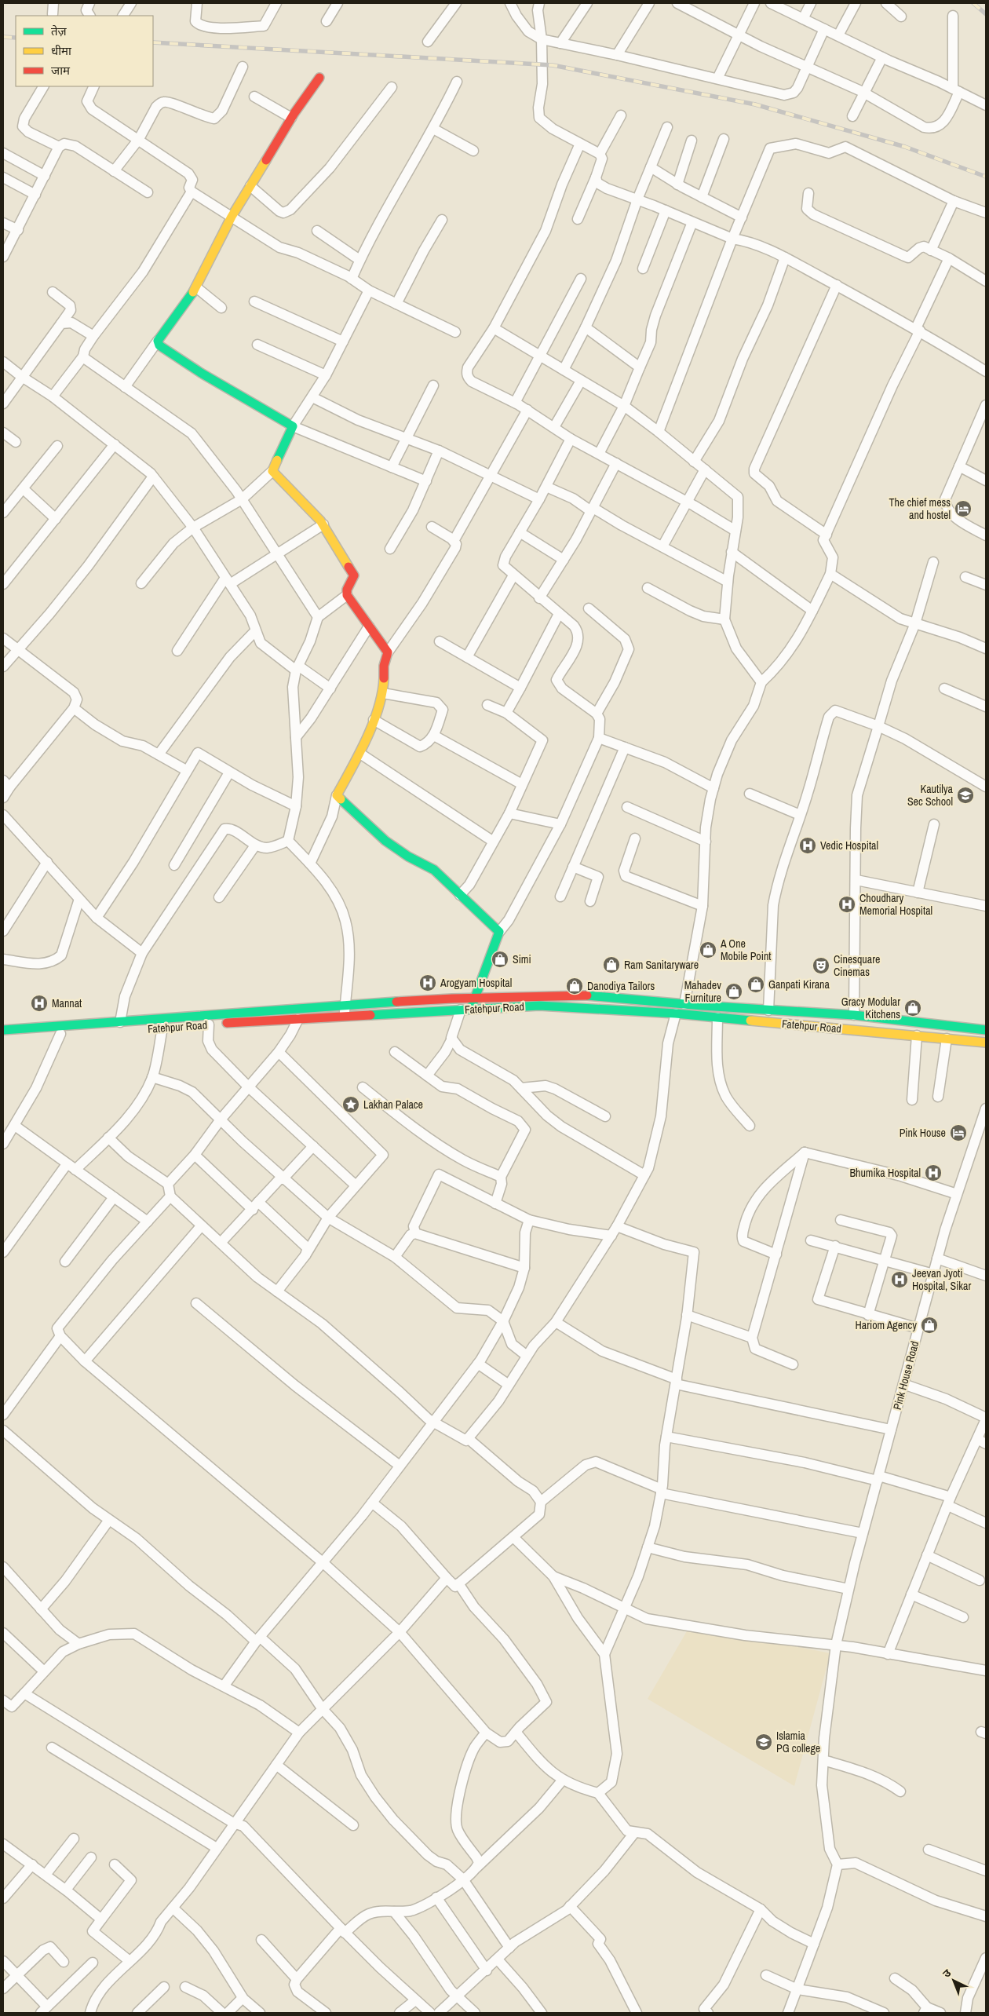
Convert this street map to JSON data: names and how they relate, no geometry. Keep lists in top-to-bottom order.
{
  "streets": {
    "street": ["Fatehpur Road", "Pink House Road"]
  },
  "places": {
    "hotel": ["The chief mess and hostel", "Pink House"],
    "school or university": ["Kautilya Sec School", "Islamia PG college"],
    "hospital": [
      "Vedic Hospital",
      "Choudhary Memorial Hospital",
      "Arogyam Hospital",
      "Mannat",
      "Bhumika Hospital",
      "Jeevan Jyoti Hospital, Sikar"
    ],
    "shop": [
      "A One Mobile Point",
      "Simi",
      "Ram Sanitaryware",
      "Ganpati Kirana",
      "Danodiya Tailors",
      "Mahadev Furniture",
      "Gracy Modular Kitchens",
      "Hariom Agency"
    ],
    "theatre": ["Cinesquare Cinemas"],
    "place": ["Lakhan Palace"]
  },
  "legend": ["तेज़", "धीमा", "जाम"],
  "north": "top left"
}
